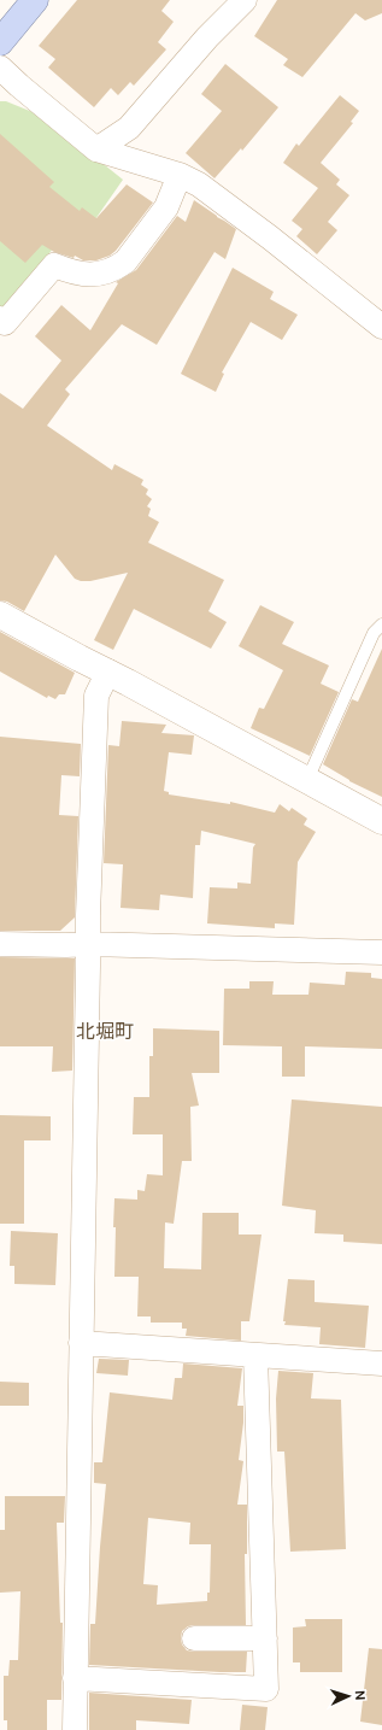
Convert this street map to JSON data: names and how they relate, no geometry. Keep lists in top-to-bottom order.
{
  "districts": ["北堀町"],
  "north": "right"
}
